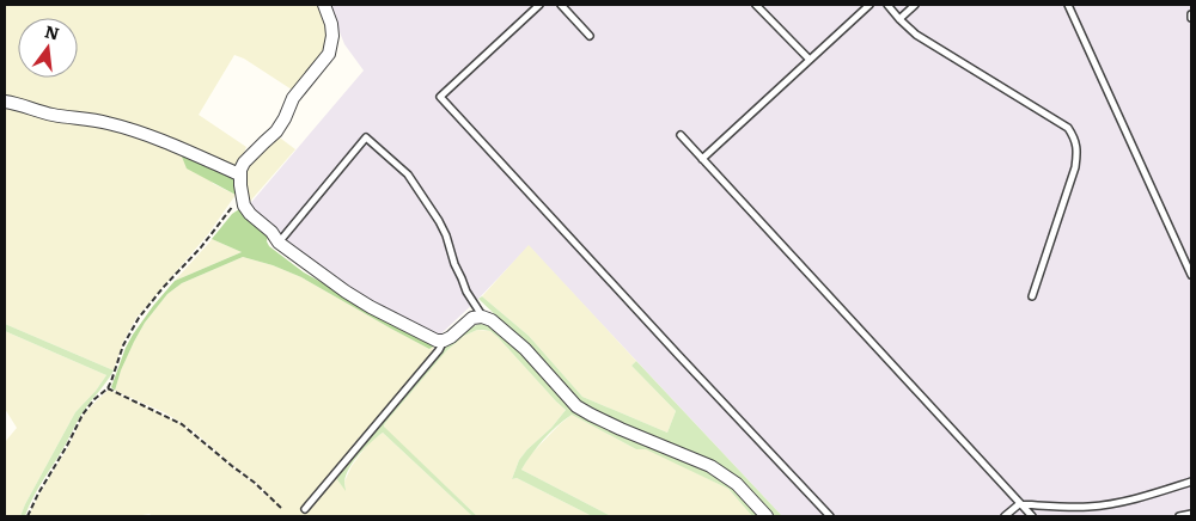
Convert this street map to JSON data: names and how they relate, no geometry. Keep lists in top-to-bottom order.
{
  "north": "top"
}
